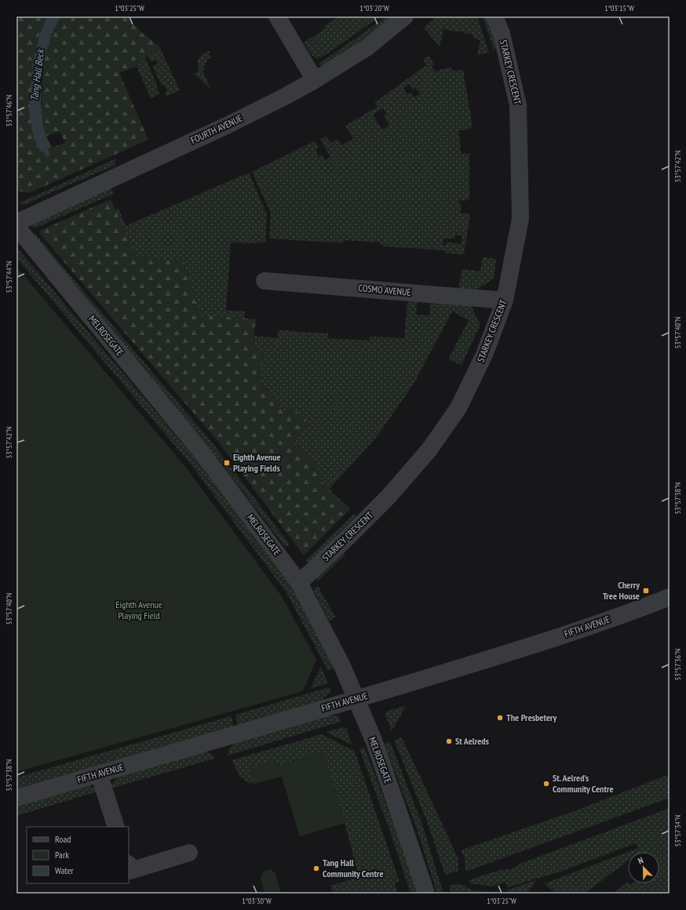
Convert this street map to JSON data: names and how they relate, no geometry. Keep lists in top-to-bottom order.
{
  "streets": {
    "street": [
      "STARKEY CRESCENT",
      "FOURTH AVENUE",
      "COSMO AVENUE",
      "MELROSEGATE",
      "FIFTH AVENUE"
    ]
  },
  "crossings": [
    ["STARKEY CRESCENT", "COSMO AVENUE"],
    ["STARKEY CRESCENT", "MELROSEGATE"],
    ["MELROSEGATE", "FIFTH AVENUE"]
  ],
  "water": ["Tang Hall Beck"],
  "parks": ["Eighth Avenue Playing Field"],
  "places": {
    "transit": ["Eighth Avenue Playing Fields", "Cherry Tree House"],
    "other": [
      "The Presbetery",
      "St Aelreds",
      "St. Aelred’s Community Centre",
      "Tang Hall Community Centre"
    ]
  },
  "legend": ["Road", "Park", "Water"],
  "north": "top left",
  "coordinates": [
    "1°03'25\"W",
    "1°03'20\"W",
    "1°03'15\"W",
    "53°57'46\"N",
    "53°57'42\"N",
    "53°57'44\"N",
    "53°57'40\"N",
    "53°57'38\"N",
    "53°57'36\"N",
    "53°57'34\"N",
    "1°03'30\"W"
  ]
}
